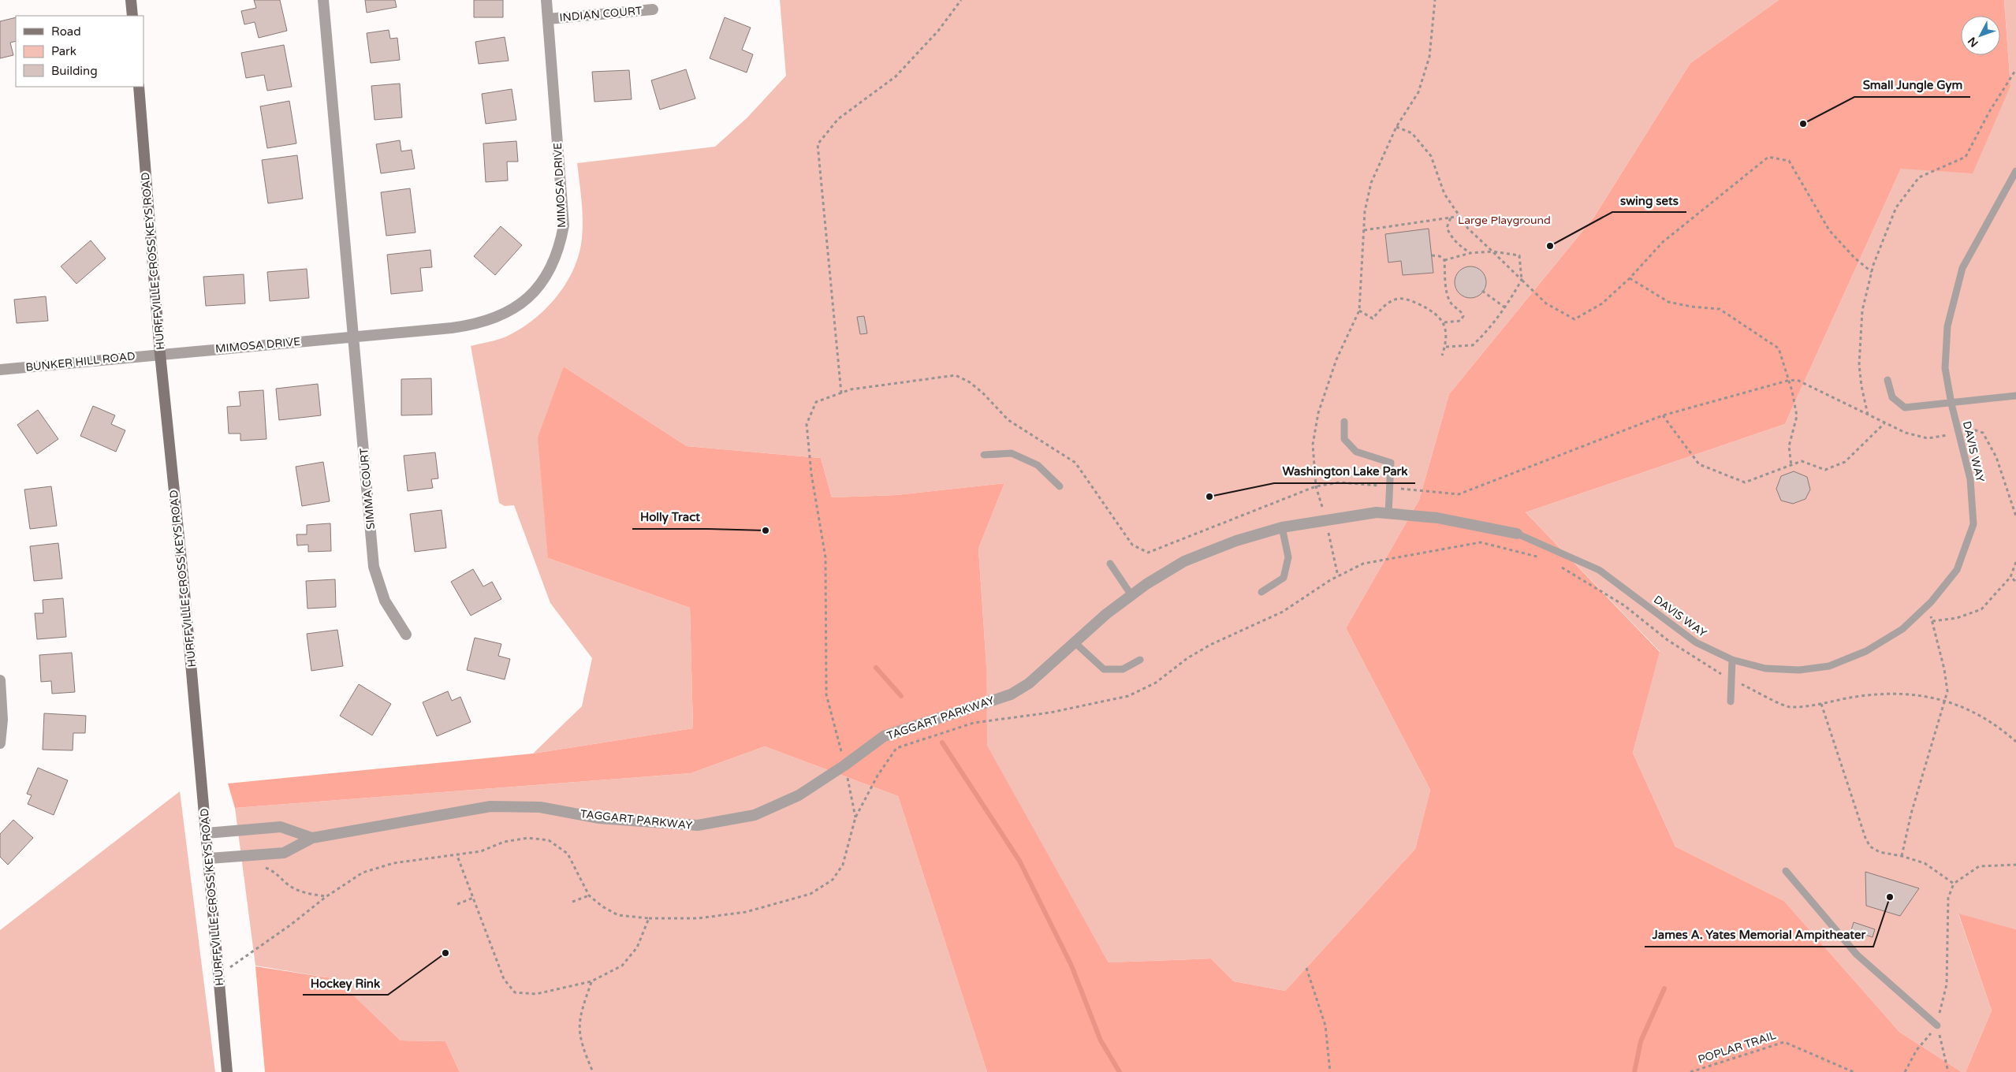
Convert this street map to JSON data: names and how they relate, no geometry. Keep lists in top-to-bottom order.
{
  "streets": {
    "main road": ["HURFFVILLE-CROSS KEYS ROAD"],
    "street": [
      "INDIAN COURT",
      "MIMOSA DRIVE",
      "BUNKER HILL ROAD",
      "SIMMA COURT",
      "TAGGART PARKWAY"
    ],
    "lane": ["DAVIS WAY"],
    "path": ["POPLAR TRAIL"]
  },
  "crossings": [
    ["INDIAN COURT", "MIMOSA DRIVE"],
    ["MIMOSA DRIVE", "HURFFVILLE-CROSS KEYS ROAD"],
    ["MIMOSA DRIVE", "BUNKER HILL ROAD"],
    ["MIMOSA DRIVE", "SIMMA COURT"],
    ["HURFFVILLE-CROSS KEYS ROAD", "BUNKER HILL ROAD"],
    ["HURFFVILLE-CROSS KEYS ROAD", "TAGGART PARKWAY"],
    ["DAVIS WAY", "TAGGART PARKWAY"]
  ],
  "parks": ["Large Playground"],
  "places": [
    "Small Jungle Gym",
    "swing sets",
    "Washington Lake Park",
    "Holly Tract",
    "James A. Yates Memorial Ampitheater",
    "Hockey Rink"
  ],
  "legend": ["Road", "Park", "Building"],
  "north": "bottom left"
}
